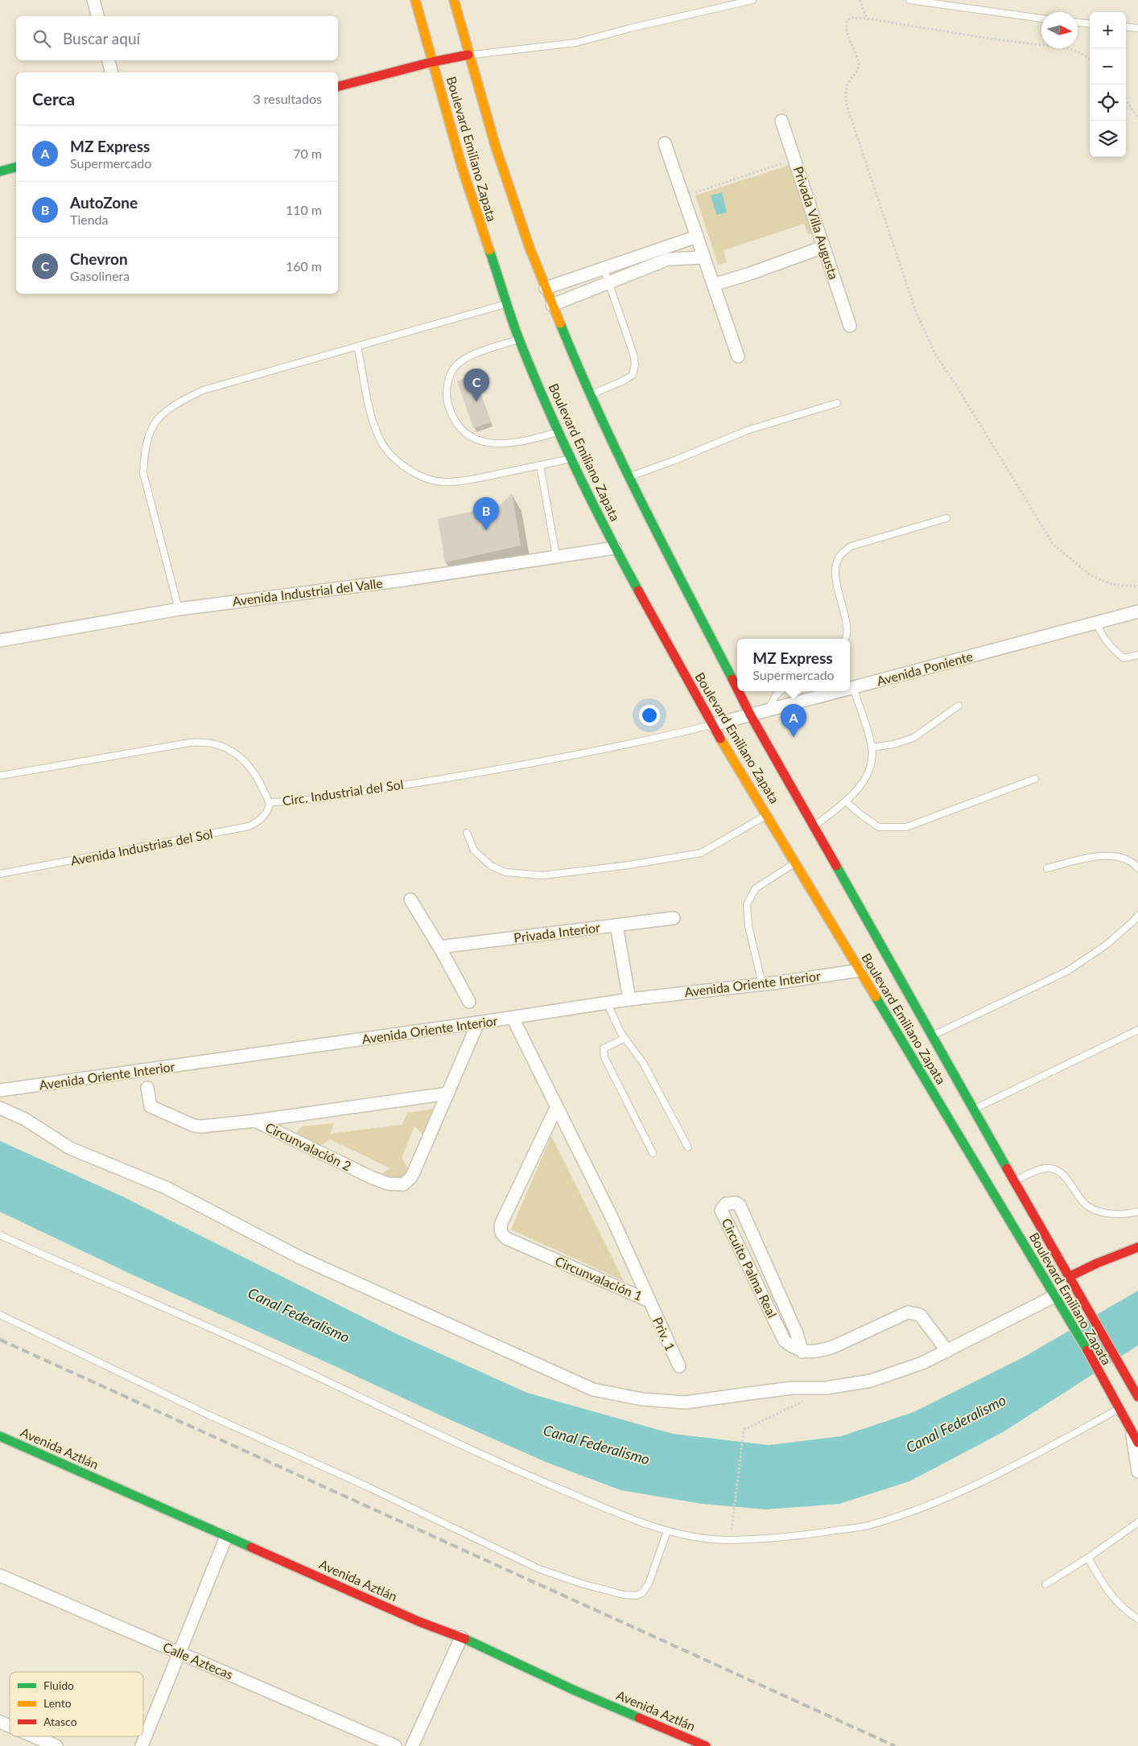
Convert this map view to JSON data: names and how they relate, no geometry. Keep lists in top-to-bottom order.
{
  "streets": {
    "main road": ["Boulevard Emiliano Zapata", "Avenida Aztlán"],
    "street": [
      "Privada Villa Augusta",
      "Avenida Industrial del Valle",
      "Avenida Poniente",
      "Privada Interior",
      "Avenida Oriente Interior",
      "Circunvalación 2",
      "Circuito Palma Real",
      "Circunvalación 1",
      "Priv. 1",
      "Calle Aztecas"
    ],
    "lane": ["Circ. Industrial del Sol", "Avenida Industrias del Sol"]
  },
  "crossings": [
    ["Boulevard Emiliano Zapata", "Avenida Industrial del Valle"],
    ["Boulevard Emiliano Zapata", "Avenida Poniente"],
    ["Boulevard Emiliano Zapata", "Circ. Industrial del Sol"],
    ["Boulevard Emiliano Zapata", "Avenida Oriente Interior"],
    ["Avenida Poniente", "Circ. Industrial del Sol"],
    ["Circ. Industrial del Sol", "Avenida Industrias del Sol"],
    ["Avenida Oriente Interior", "Circunvalación 2"],
    ["Avenida Oriente Interior", "Circunvalación 1"],
    ["Circunvalación 1", "Priv. 1"]
  ],
  "water": ["Canal Federalismo"],
  "legend": ["Fluido", "Lento", "Atasco"],
  "north": "right",
  "page": {
    "map_buttons": ["+", "−"],
    "search": "Buscar aquí",
    "heading": ["Cerca", "3 resultados"],
    "list": [
      {
        "mark": "A",
        "name": "MZ Express",
        "note": "Supermercado",
        "value": "70 m"
      },
      {
        "mark": "B",
        "name": "AutoZone",
        "note": "Tienda",
        "value": "110 m"
      },
      {
        "mark": "C",
        "name": "Chevron",
        "note": "Gasolinera",
        "value": "160 m"
      }
    ],
    "pins": ["C", "B", "A"],
    "popup": ["MZ Express", "Supermercado"]
  }
}
